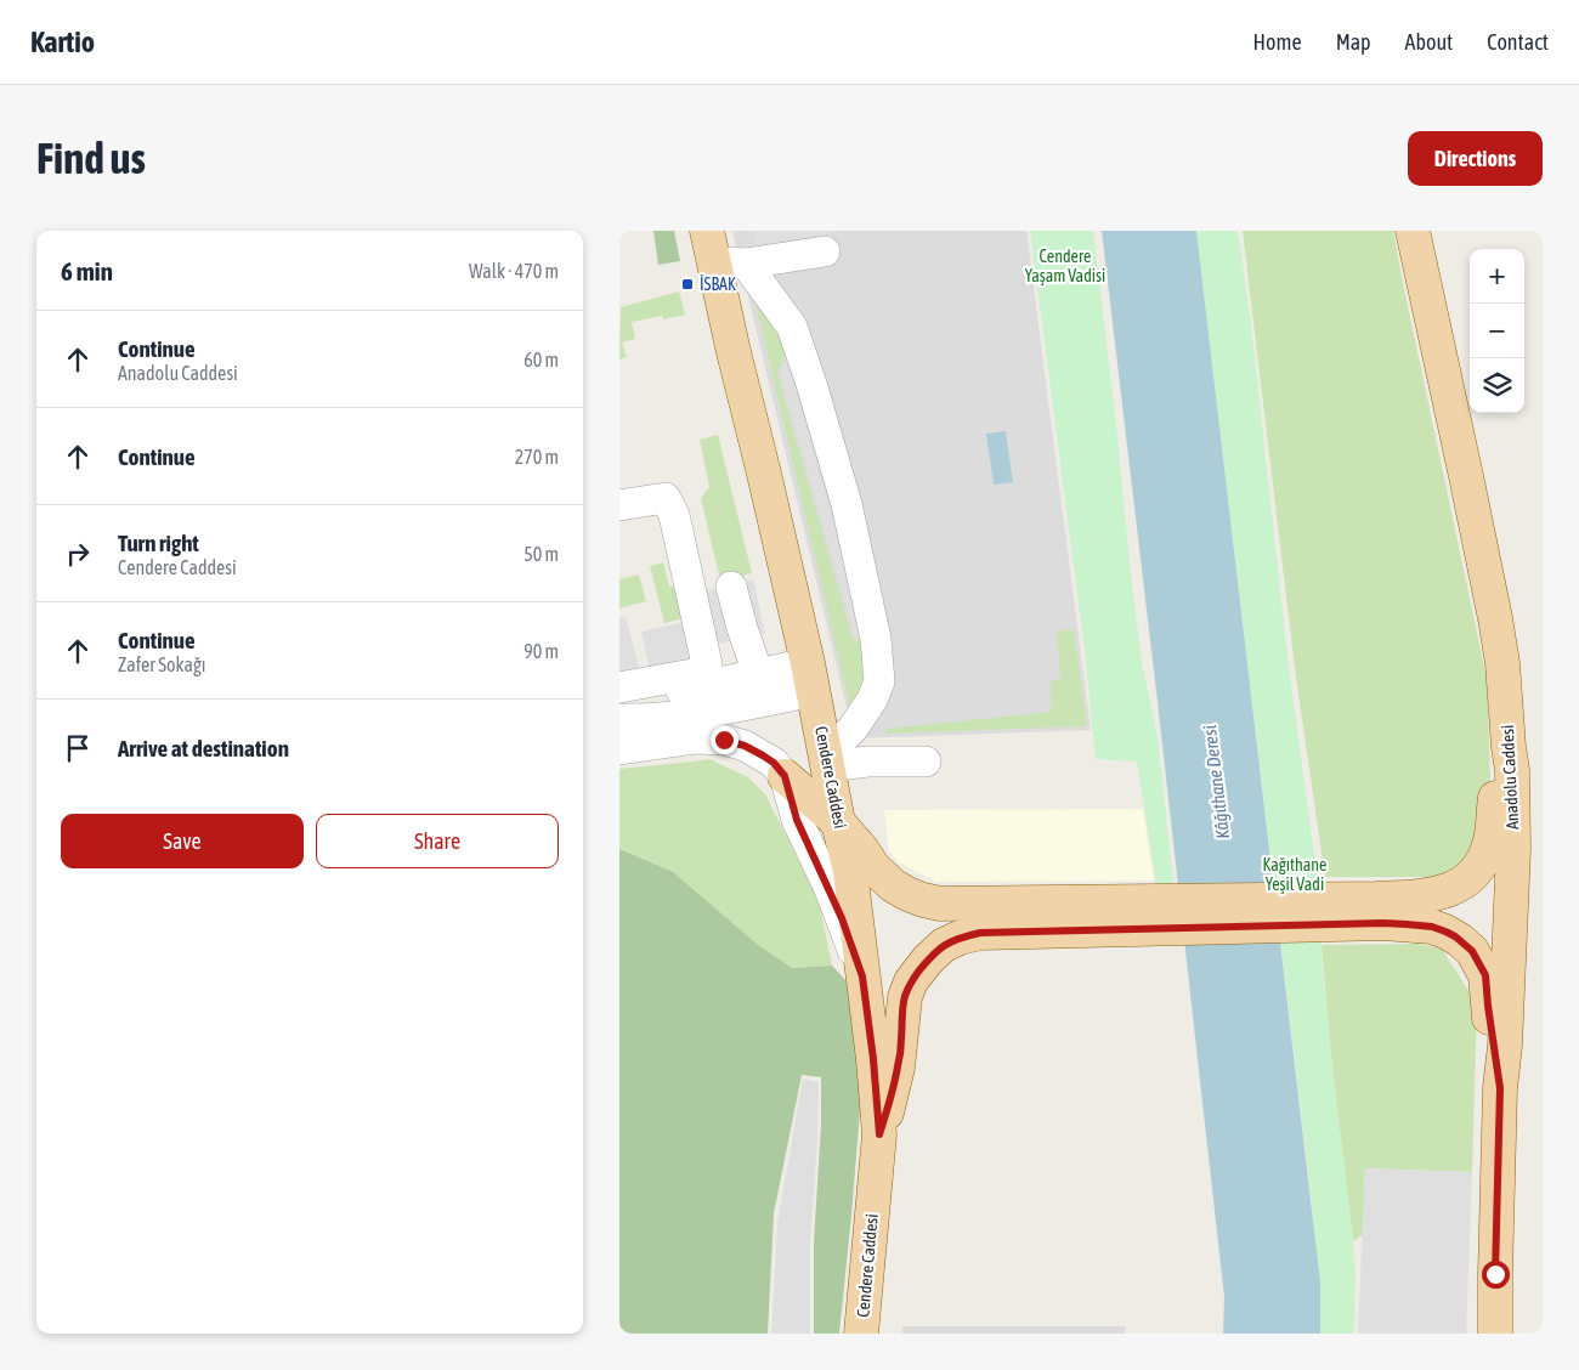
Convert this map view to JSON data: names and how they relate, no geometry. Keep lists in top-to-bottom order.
{
  "streets": {
    "main road": ["Cendere Caddesi", "Anadolu Caddesi"]
  },
  "water": ["Kâğıthane Deresi"],
  "parks": ["Cendere Yaşam Vadisi", "Kağıthane Yeşil Vadi"],
  "places": {
    "transit": ["İSBAK"]
  },
  "page": {
    "header": "Kartio",
    "nav": [
      "Home",
      "Map",
      "About",
      "Contact"
    ],
    "buttons": [
      "Directions",
      ["Save", "Share"]
    ],
    "title": "Find us",
    "heading": ["6 min", "Walk · 470 m"],
    "map_buttons": ["+", "−"],
    "list": [
      ["Continue", "Anadolu Caddesi", "60 m"],
      ["Continue", "270 m"],
      ["Turn right", "Cendere Caddesi", "50 m"],
      ["Continue", "Zafer Sokağı", "90 m"],
      "Arrive at destination"
    ]
  }
}
